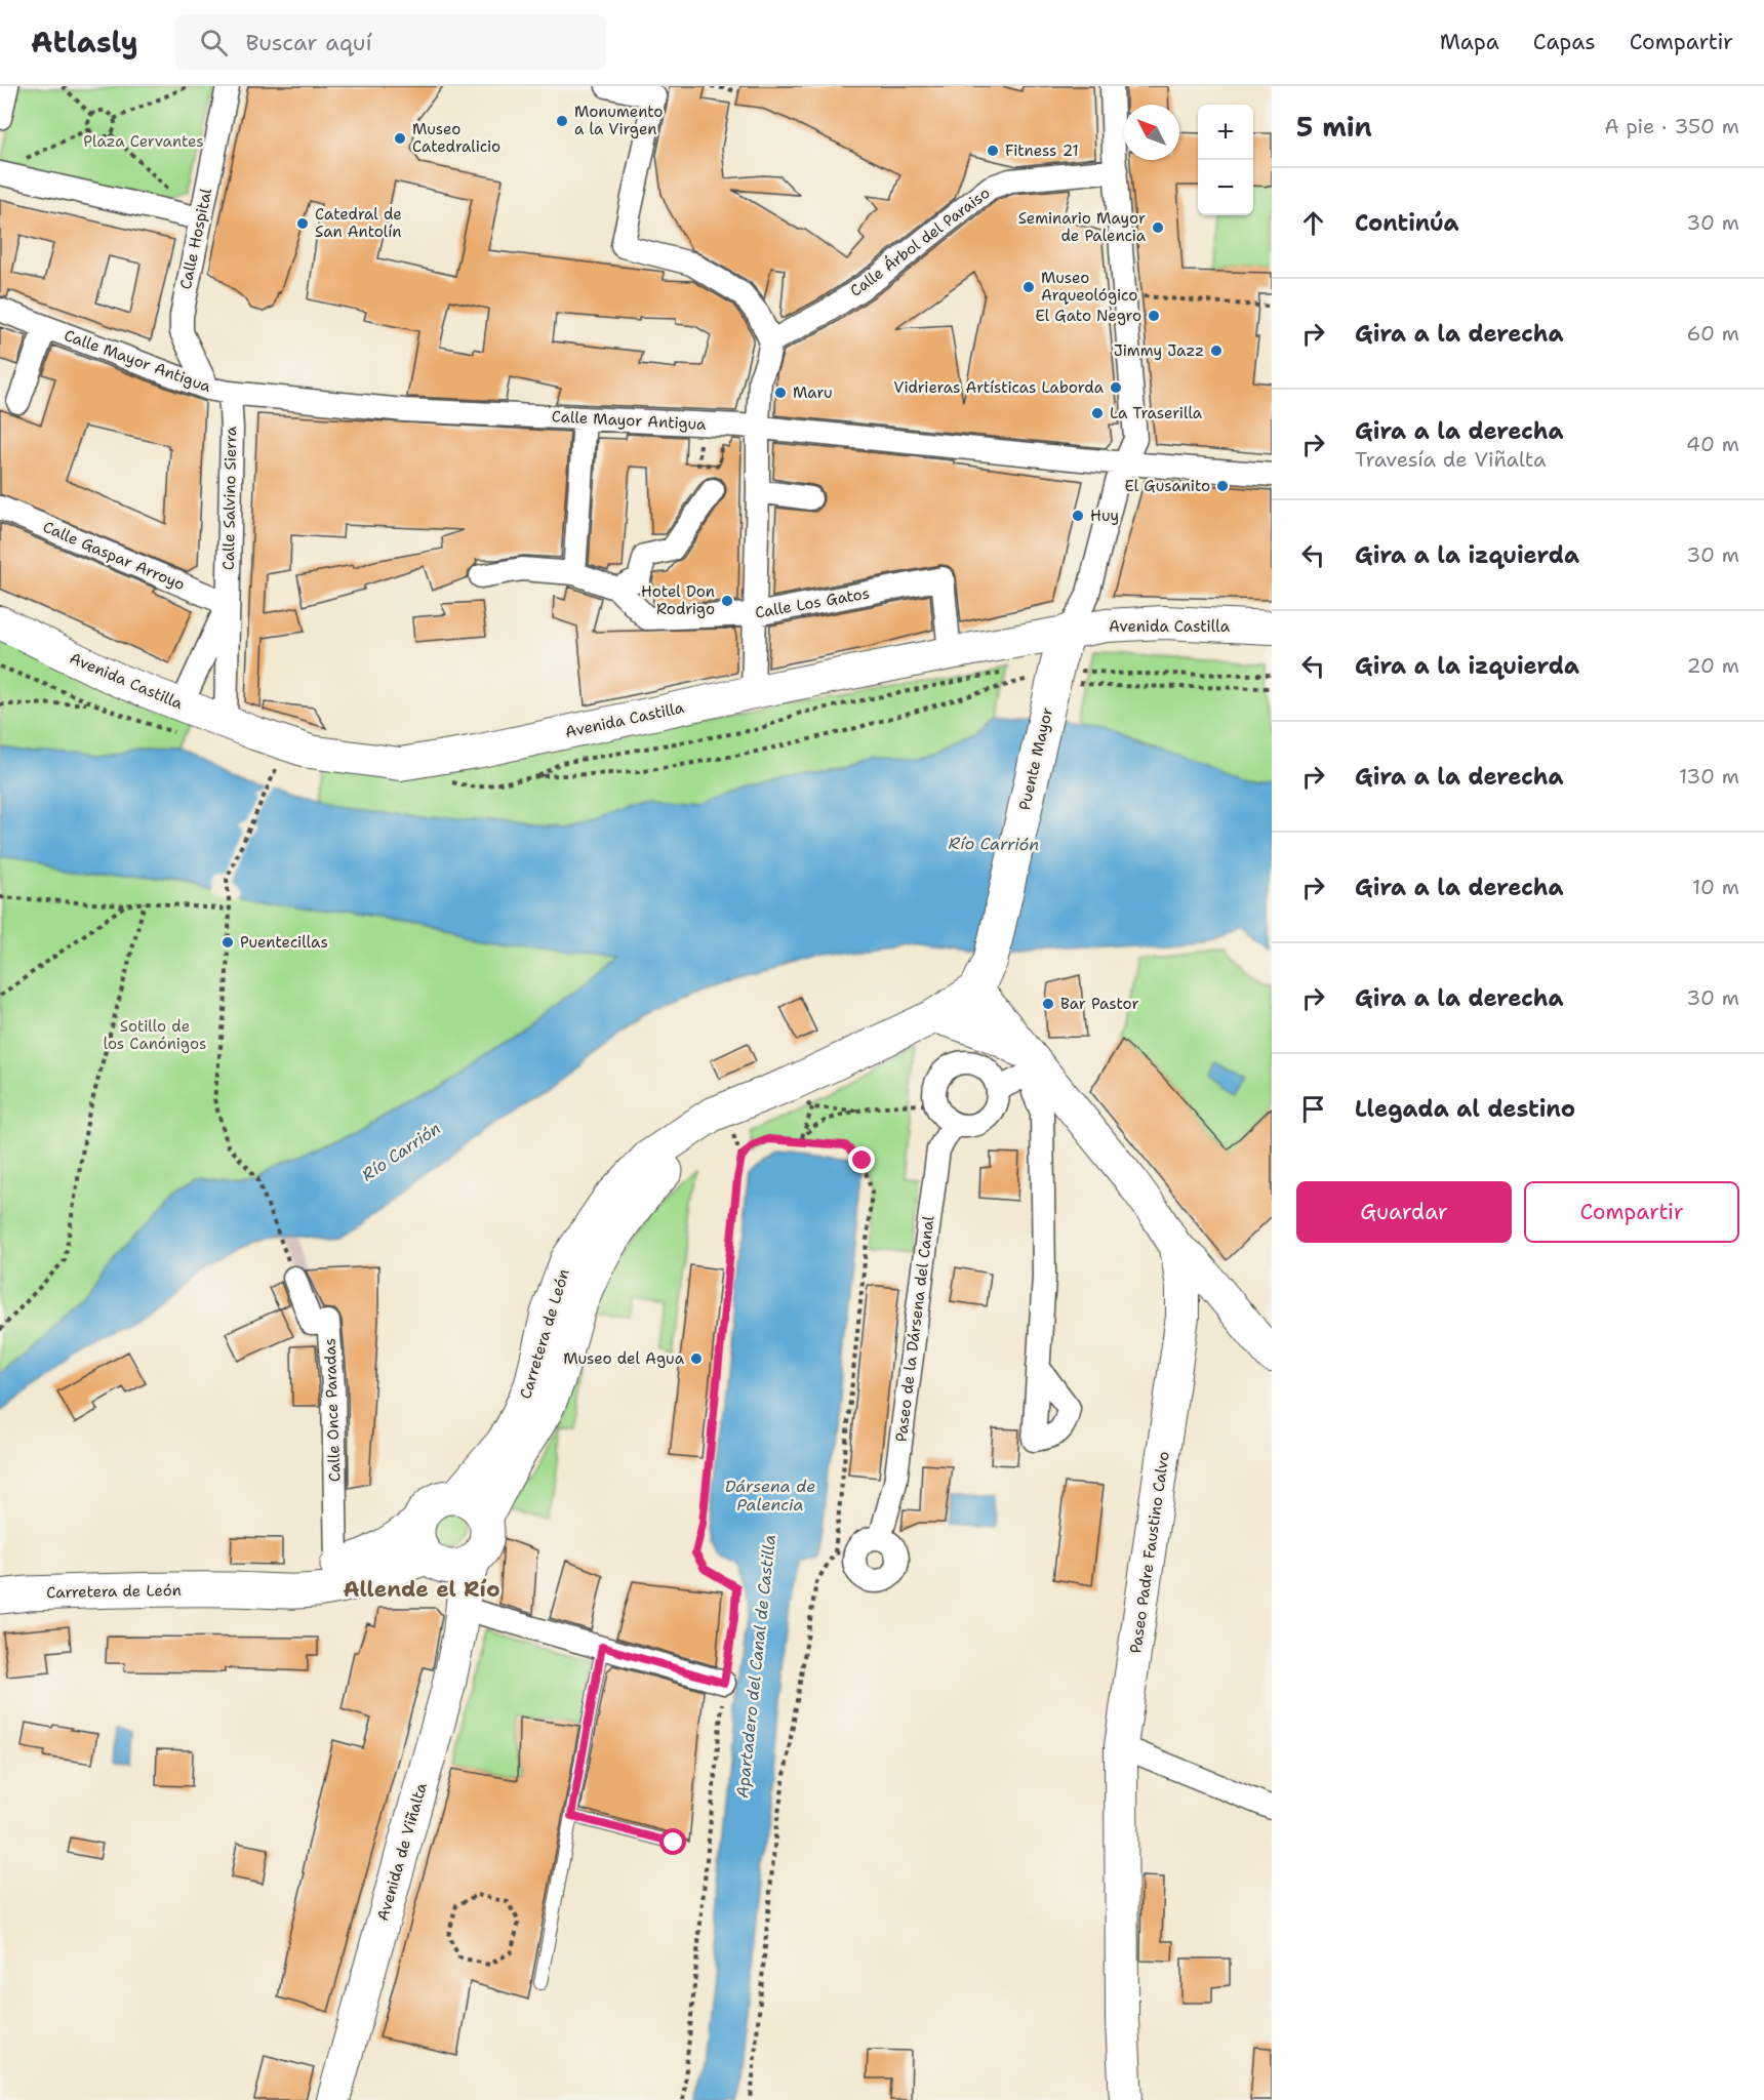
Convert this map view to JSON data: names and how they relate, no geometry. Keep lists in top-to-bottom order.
{
  "streets": {
    "highway": ["Puente Mayor", "Carretera de León"],
    "main road": ["Avenida Castilla", "Paseo Padre Faustino Calvo", "Avenida de Viñalta"],
    "street": [
      "Calle Hospital",
      "Calle Árbol del Paraiso",
      "Calle Mayor Antigua",
      "Calle Salvino Sierra",
      "Calle Gaspar Arroyo",
      "Calle Los Gatos",
      "Paseo de la Dársena del Canal",
      "Calle Once Paradas"
    ]
  },
  "crossings": [
    ["Calle Hospital", "Calle Mayor Antigua"],
    ["Calle Hospital", "Calle Salvino Sierra"],
    ["Calle Mayor Antigua", "Calle Salvino Sierra"],
    ["Calle Salvino Sierra", "Calle Gaspar Arroyo"],
    ["Calle Salvino Sierra", "Avenida Castilla"],
    ["Calle Los Gatos", "Avenida Castilla"],
    ["Avenida Castilla", "Puente Mayor"],
    ["Puente Mayor", "Carretera de León"],
    ["Puente Mayor", "Paseo Padre Faustino Calvo"],
    ["Carretera de León", "Calle Once Paradas"],
    ["Carretera de León", "Paseo Padre Faustino Calvo"]
  ],
  "districts": ["Allende el Río"],
  "water": ["Río Carrión", "Dársena de Palencia", "Apartadero del Canal de Castilla"],
  "parks": ["Plaza Cervantes", "Sotillo de los Canónigos"],
  "places": [
    "Monumento a la Virgen",
    "Museo Catedralicio",
    "Fitness 21",
    "Catedral de San Antolín",
    "Seminario Mayor de Palencia",
    "Museo Arqueológico",
    "El Gato Negro",
    "Jimmy Jazz",
    "Vidrieras Artísticas Laborda",
    "Maru",
    "La Traserilla",
    "El Gusanito",
    "Huy",
    "Hotel Don Rodrigo",
    "Puentecillas",
    "Bar Pastor",
    "Museo del Agua"
  ],
  "north": "top left",
  "page": {
    "header": "Atlasly",
    "search": "Buscar aquí",
    "nav": ["Mapa", "Capas", "Compartir"],
    "heading": ["5 min", "A pie · 350 m"],
    "map_buttons": ["+", "−"],
    "list": [
      ["Continúa", "30 m"],
      ["Gira a la derecha", "60 m"],
      ["Gira a la derecha", "Travesía de Viñalta", "40 m"],
      ["Gira a la izquierda", "30 m"],
      ["Gira a la izquierda", "20 m"],
      ["Gira a la derecha", "130 m"],
      ["Gira a la derecha", "10 m"],
      ["Gira a la derecha", "30 m"],
      "Llegada al destino"
    ],
    "buttons": ["Guardar", "Compartir"]
  }
}
